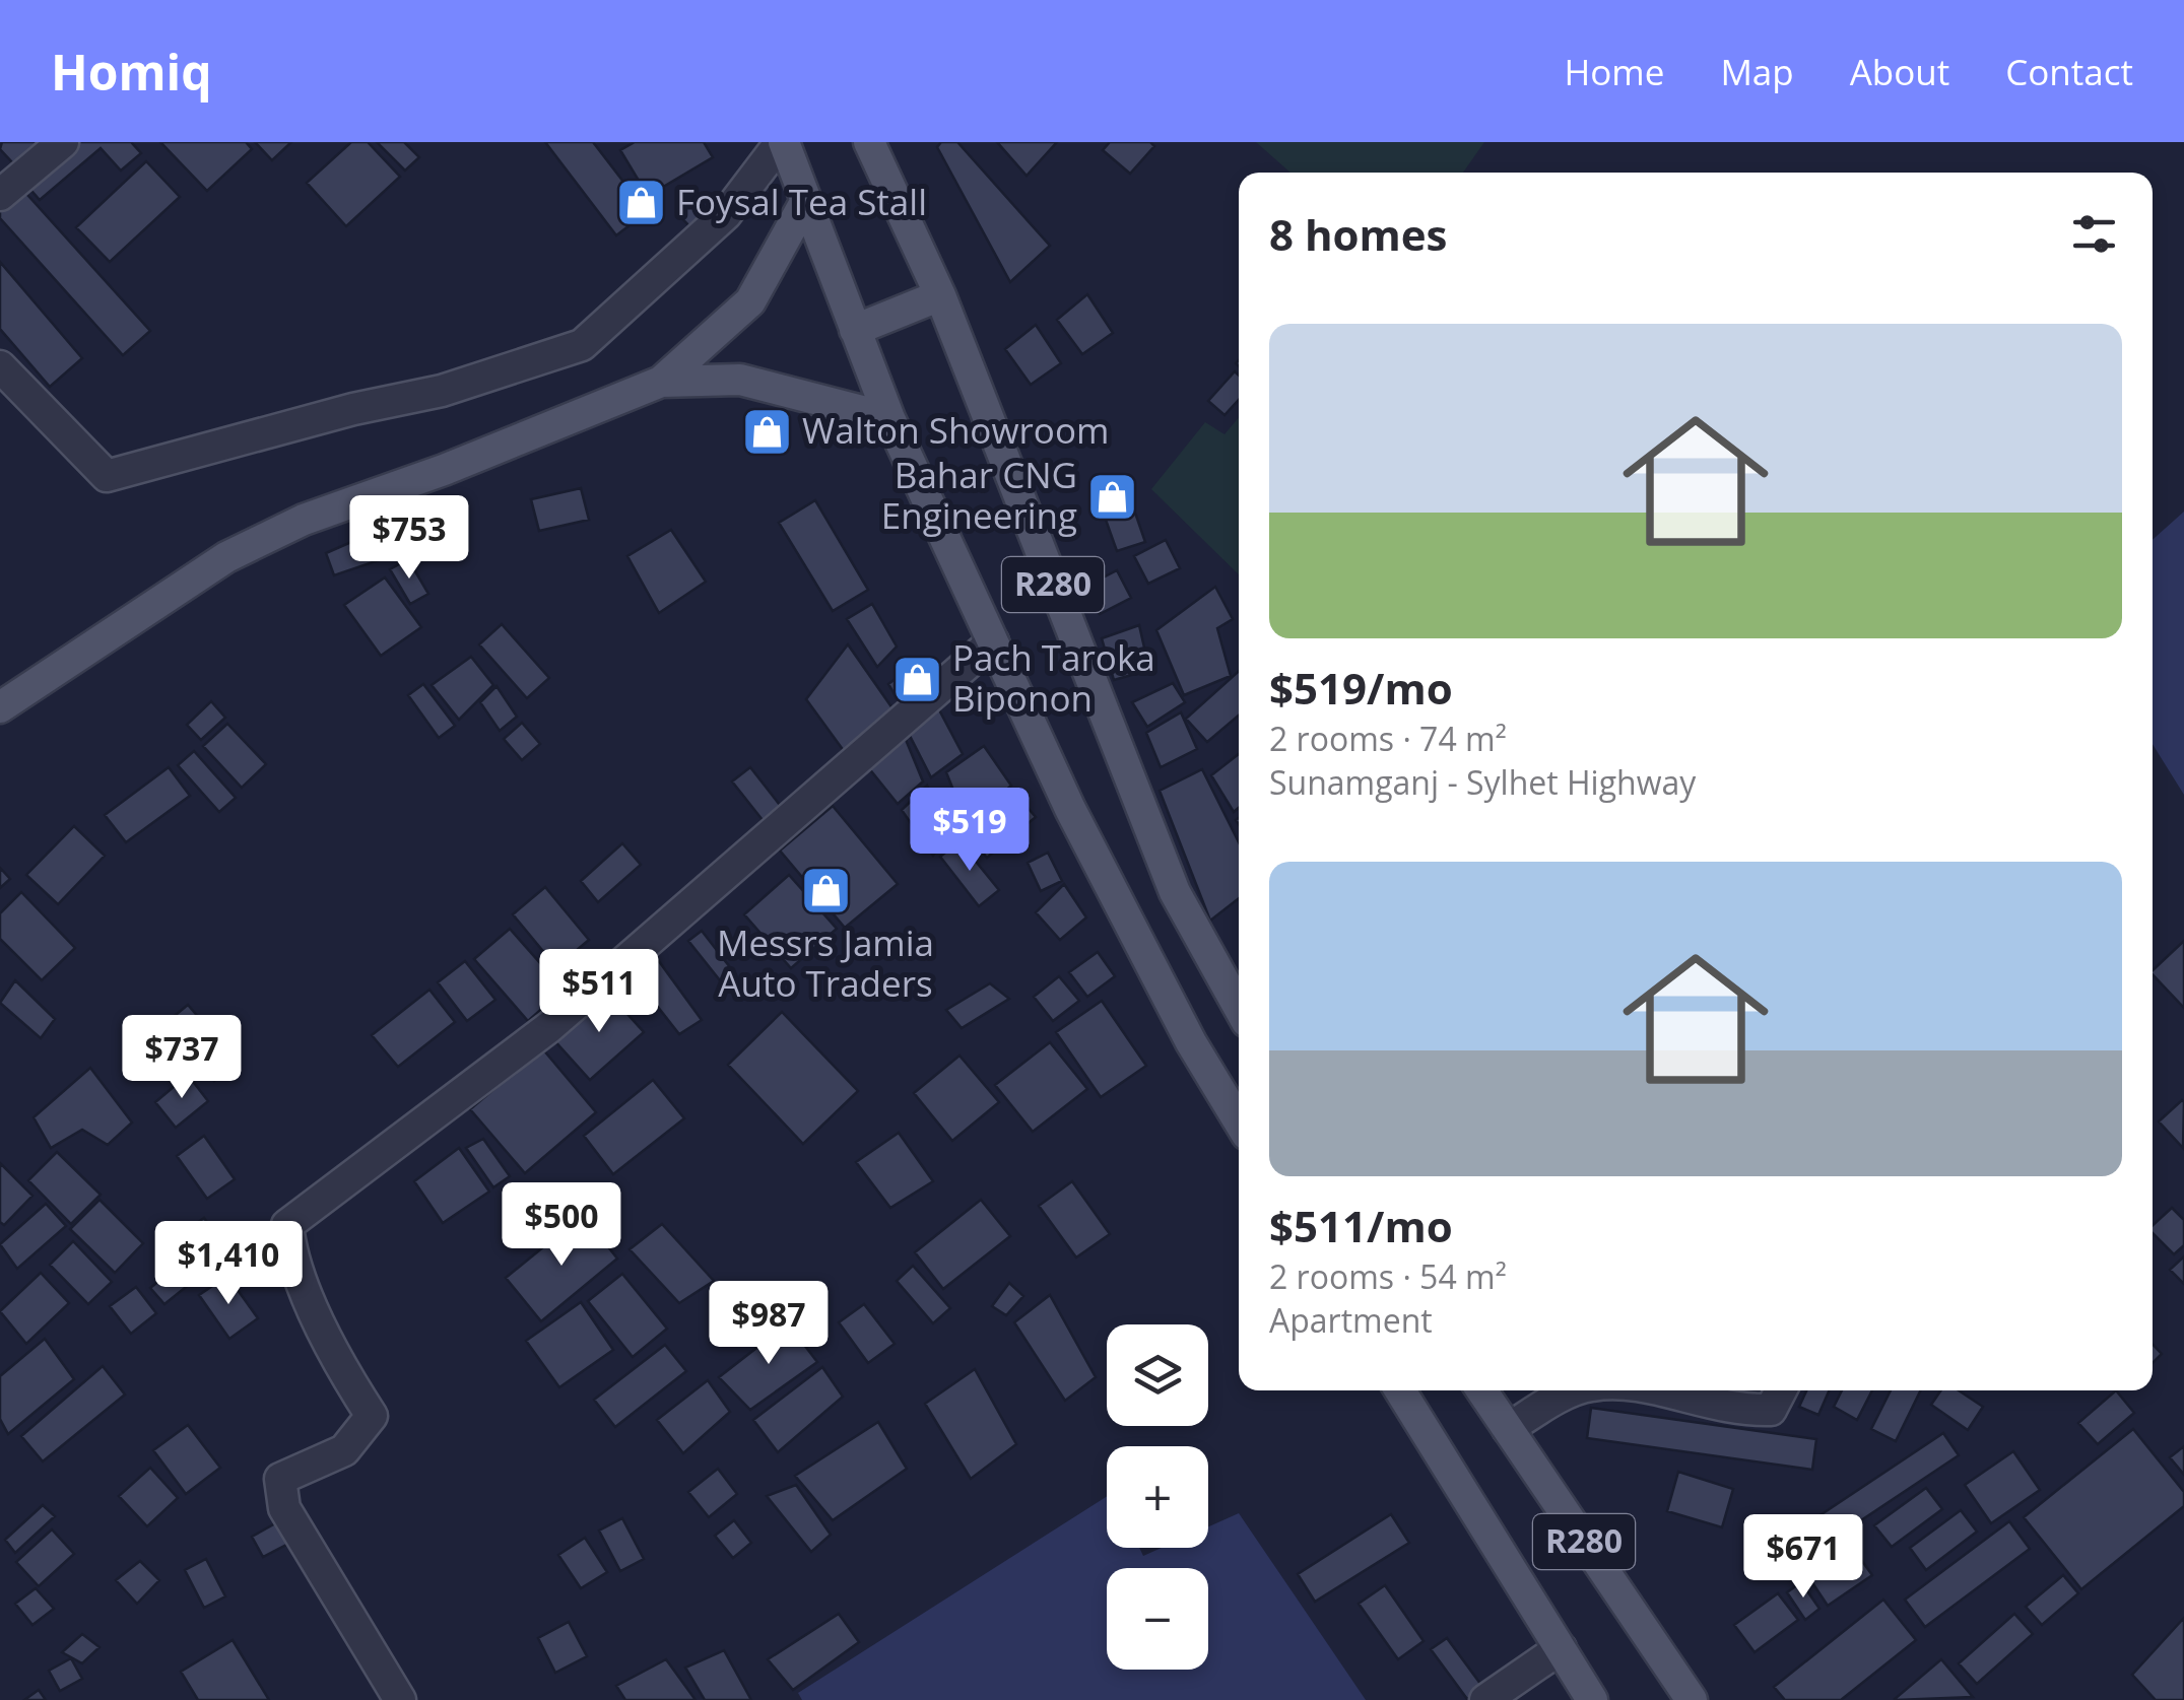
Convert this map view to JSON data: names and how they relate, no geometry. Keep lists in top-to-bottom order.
{
  "streets": {
    "main road": ["R280"]
  },
  "places": {
    "shop": [
      "Foysal Tea Stall",
      "Walton Showroom",
      "Bahar CNG Engineering",
      "Pach Taroka Biponon",
      "Messrs Jamia Auto Traders"
    ]
  },
  "page": {
    "header": "Homiq",
    "nav": [
      "Home",
      "Map",
      "About",
      "Contact"
    ],
    "heading": "8 homes",
    "list": [
      {
        "name": "$519/mo",
        "note": "2 rooms · 74 m² · Sunamganj - Sylhet Highway"
      },
      {
        "name": "$511/mo",
        "note": "2 rooms · 54 m² · Apartment"
      }
    ],
    "price": [
      "$753",
      "$519",
      "$511",
      "$737",
      "$500",
      "$1,410",
      "$987",
      "$671"
    ],
    "map_buttons": ["+", "−"]
  }
}
